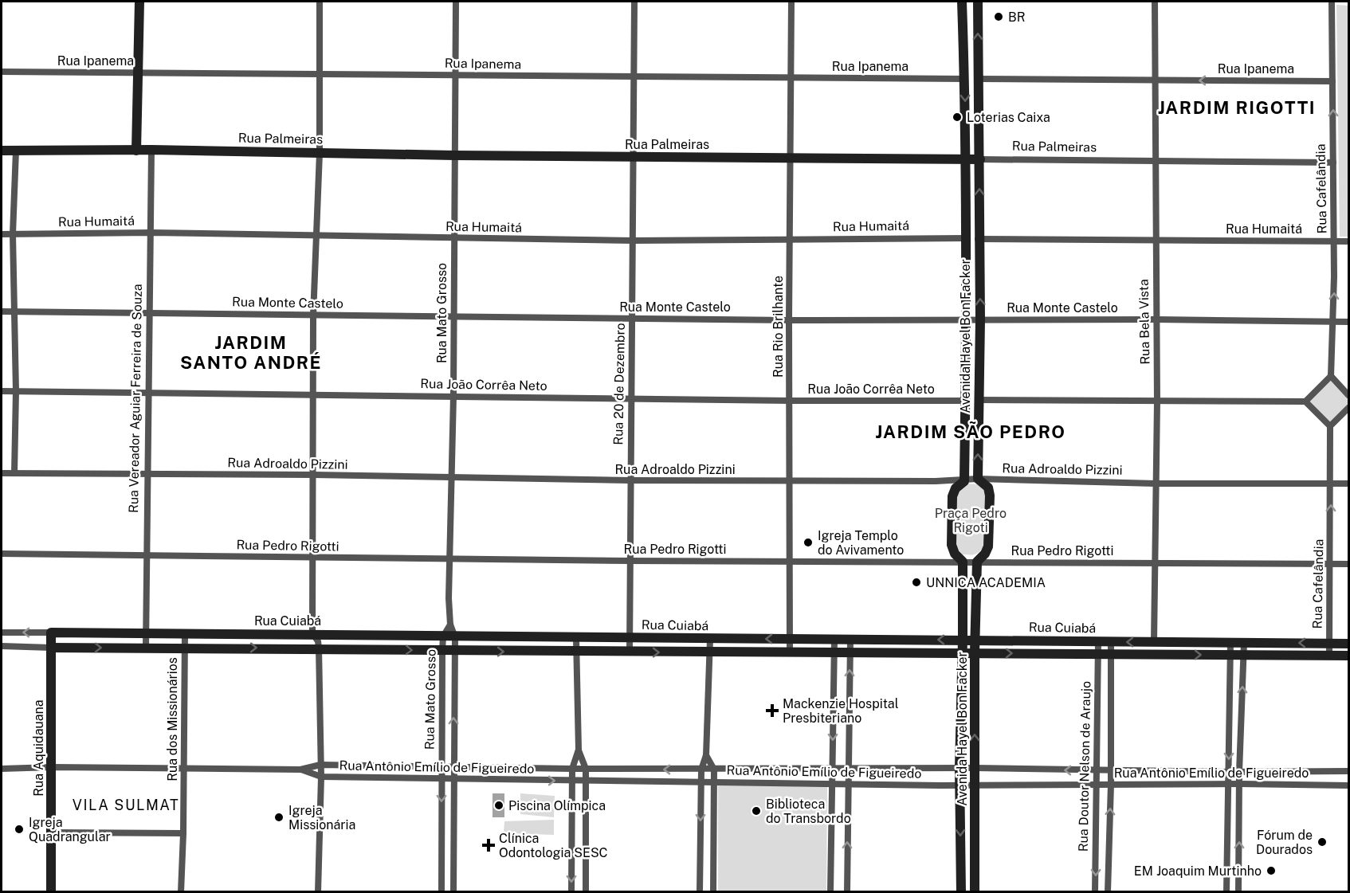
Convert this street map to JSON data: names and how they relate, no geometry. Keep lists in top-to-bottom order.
{
  "streets": {
    "street": [
      "Rua Ipanema",
      "Rua Palmeiras",
      "Rua Cafelândia",
      "Rua Humaitá",
      "Rua Monte Castelo",
      "Rua Mato Grosso",
      "Rua Bela Vista",
      "Rua Rio Brilhante",
      "Avenida Hayel Bon Facker",
      "Rua 20 de Dezembro",
      "Rua João Corrêa Neto",
      "Rua Vereador Aguiar Ferreira de Souza",
      "Rua Adroaldo Pizzini",
      "Rua Pedro Rigotti",
      "Rua Cuiabá",
      "Rua dos Missionários",
      "Rua Aquidauana",
      "Rua Doutor Nelson de Araujo",
      "Rua Antônio Emílio de Figueiredo"
    ]
  },
  "crossings": [
    ["Rua Ipanema", "Rua Cafelândia"],
    ["Rua Ipanema", "Rua Mato Grosso"],
    ["Rua Ipanema", "Rua Bela Vista"],
    ["Rua Ipanema", "Rua Rio Brilhante"],
    ["Rua Ipanema", "Avenida Hayel Bon Facker"],
    ["Rua Ipanema", "Rua 20 de Dezembro"],
    ["Rua Palmeiras", "Rua Cafelândia"],
    ["Rua Palmeiras", "Rua Mato Grosso"],
    ["Rua Palmeiras", "Rua Bela Vista"],
    ["Rua Palmeiras", "Rua Rio Brilhante"],
    ["Rua Palmeiras", "Avenida Hayel Bon Facker"],
    ["Rua Palmeiras", "Rua 20 de Dezembro"],
    ["Rua Palmeiras", "Rua Vereador Aguiar Ferreira de Souza"],
    ["Rua Cafelândia", "Rua Humaitá"],
    ["Rua Cafelândia", "Rua Monte Castelo"],
    ["Rua Cafelândia", "Rua Adroaldo Pizzini"],
    ["Rua Cafelândia", "Rua Pedro Rigotti"],
    ["Rua Cafelândia", "Rua Cuiabá"],
    ["Rua Humaitá", "Rua Mato Grosso"],
    ["Rua Humaitá", "Rua Bela Vista"],
    ["Rua Humaitá", "Rua Rio Brilhante"],
    ["Rua Humaitá", "Avenida Hayel Bon Facker"],
    ["Rua Humaitá", "Rua 20 de Dezembro"],
    ["Rua Humaitá", "Rua Vereador Aguiar Ferreira de Souza"],
    ["Rua Monte Castelo", "Rua Mato Grosso"],
    ["Rua Monte Castelo", "Rua Bela Vista"],
    ["Rua Monte Castelo", "Rua Rio Brilhante"],
    ["Rua Monte Castelo", "Avenida Hayel Bon Facker"],
    ["Rua Monte Castelo", "Rua 20 de Dezembro"],
    ["Rua Monte Castelo", "Rua Vereador Aguiar Ferreira de Souza"],
    ["Rua Mato Grosso", "Rua João Corrêa Neto"],
    ["Rua Mato Grosso", "Rua Adroaldo Pizzini"],
    ["Rua Mato Grosso", "Rua Pedro Rigotti"],
    ["Rua Mato Grosso", "Rua Cuiabá"],
    ["Rua Mato Grosso", "Rua Antônio Emílio de Figueiredo"],
    ["Rua Bela Vista", "Rua Adroaldo Pizzini"],
    ["Rua Bela Vista", "Rua Pedro Rigotti"],
    ["Rua Bela Vista", "Rua Cuiabá"],
    ["Rua Rio Brilhante", "Rua João Corrêa Neto"],
    ["Rua Rio Brilhante", "Rua Adroaldo Pizzini"],
    ["Rua Rio Brilhante", "Rua Pedro Rigotti"],
    ["Rua Rio Brilhante", "Rua Cuiabá"],
    ["Avenida Hayel Bon Facker", "Rua João Corrêa Neto"],
    ["Avenida Hayel Bon Facker", "Rua Adroaldo Pizzini"],
    ["Avenida Hayel Bon Facker", "Rua Pedro Rigotti"],
    ["Avenida Hayel Bon Facker", "Rua Cuiabá"],
    ["Avenida Hayel Bon Facker", "Rua Antônio Emílio de Figueiredo"],
    ["Rua 20 de Dezembro", "Rua João Corrêa Neto"],
    ["Rua 20 de Dezembro", "Rua Adroaldo Pizzini"],
    ["Rua 20 de Dezembro", "Rua Pedro Rigotti"],
    ["Rua 20 de Dezembro", "Rua Cuiabá"],
    ["Rua João Corrêa Neto", "Rua Vereador Aguiar Ferreira de Souza"],
    ["Rua Vereador Aguiar Ferreira de Souza", "Rua Adroaldo Pizzini"],
    ["Rua Vereador Aguiar Ferreira de Souza", "Rua Pedro Rigotti"],
    ["Rua Vereador Aguiar Ferreira de Souza", "Rua Cuiabá"],
    ["Rua Cuiabá", "Rua dos Missionários"],
    ["Rua Cuiabá", "Rua Aquidauana"],
    ["Rua Cuiabá", "Rua Doutor Nelson de Araujo"],
    ["Rua dos Missionários", "Rua Antônio Emílio de Figueiredo"],
    ["Rua Aquidauana", "Rua Antônio Emílio de Figueiredo"],
    ["Rua Doutor Nelson de Araujo", "Rua Antônio Emílio de Figueiredo"]
  ],
  "one_way": ["Rua Cafelândia"],
  "districts": [
    "JARDIM RIGOTTI",
    "JARDIM SANTO ANDRÉ",
    "JARDIM SÃO PEDRO",
    "VILA SULMAT"
  ],
  "parks": ["Praça Pedro Rigoti"],
  "places": {
    "other": [
      "BR",
      "Loterias Caixa",
      "Igreja Templo do Avivamento",
      "UNNICA ACADEMIA",
      "Piscina Olímpica",
      "Biblioteca do Transbordo",
      "Igreja Missionária",
      "Igreja Quadrangular",
      "Fórum de Dourados",
      "EM Joaquim Murtinho"
    ],
    "health": ["Mackenzie Hospital Presbiteriano", "Clínica Odontologia SESC"]
  }
}
